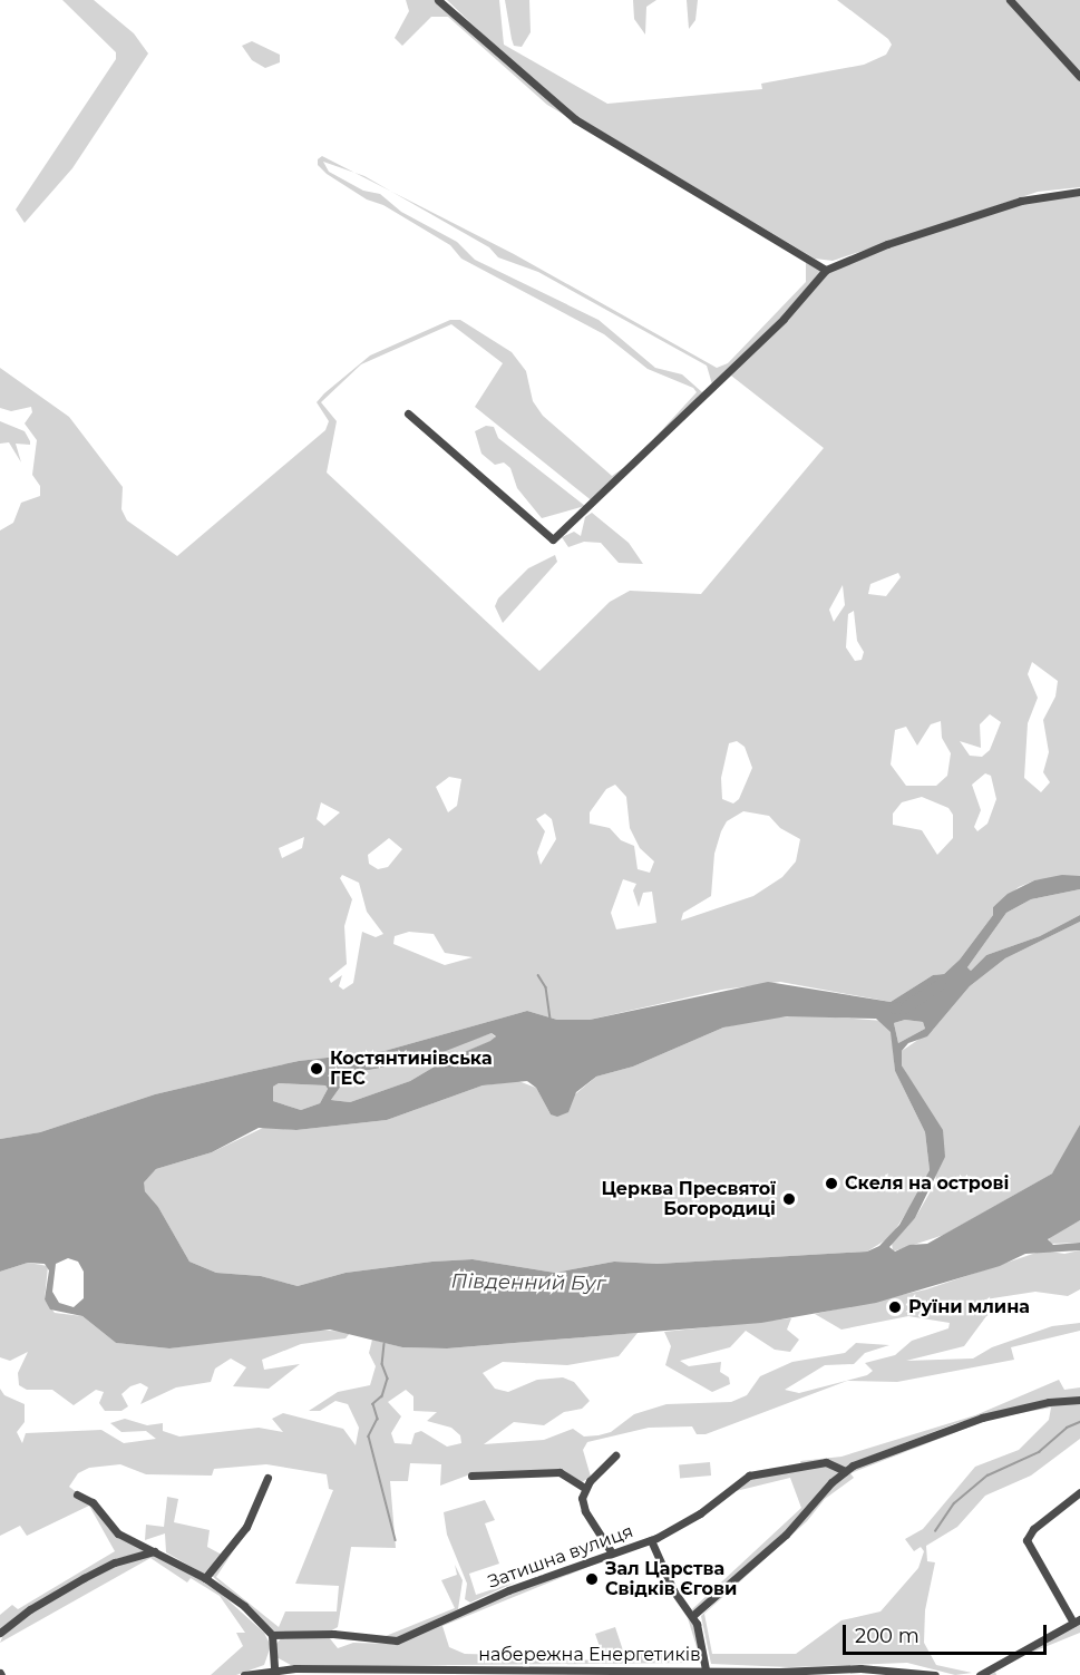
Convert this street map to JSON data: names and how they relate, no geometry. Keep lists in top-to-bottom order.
{
  "streets": {
    "street": ["Затишна вулиця", "набережна Енергетиків"]
  },
  "water": ["Південний Буг"],
  "places": [
    "Костянтинівська ГЕС",
    "Скеля на острові",
    "Церква Пресвятої Богородиці",
    "Руїни млина",
    "Зал Царства Свідків Єгови"
  ],
  "scale_bar": "200 m"
}
